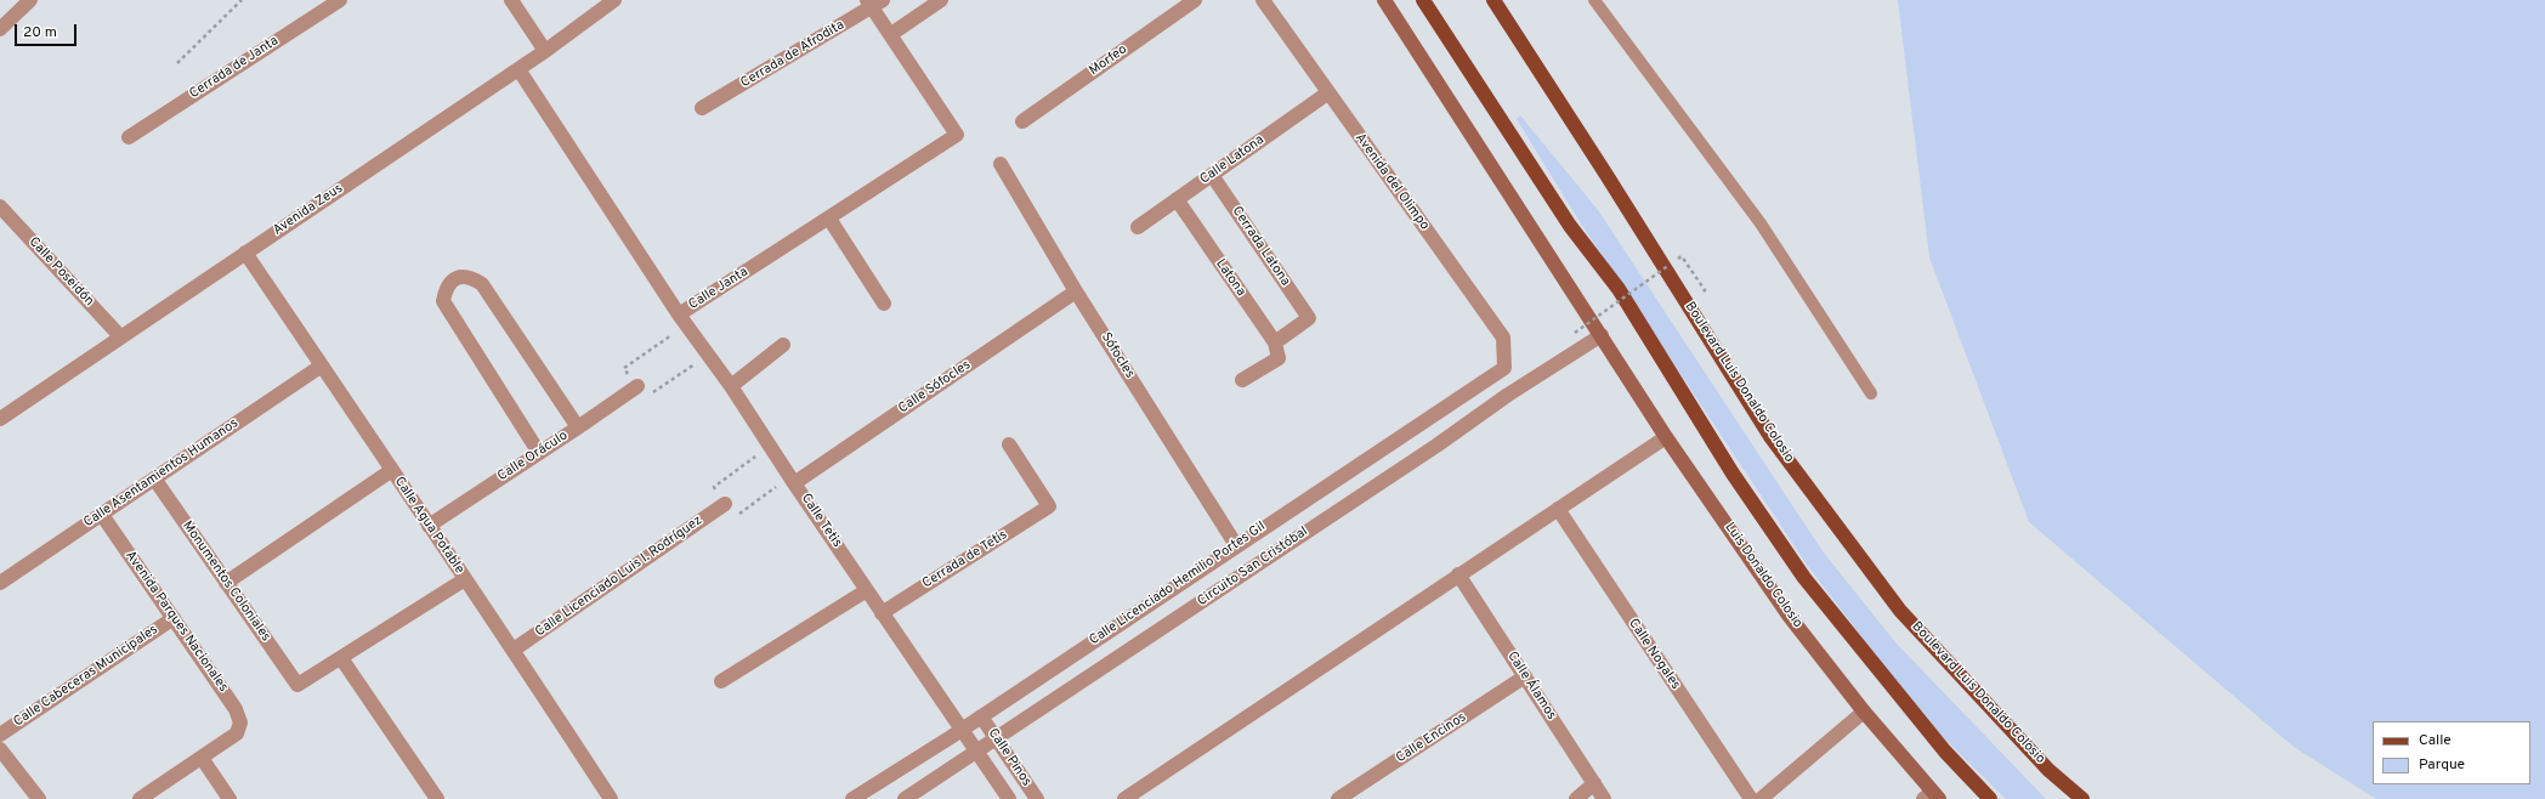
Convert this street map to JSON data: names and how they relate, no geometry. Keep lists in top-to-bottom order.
{
  "streets": {
    "main road": ["Boulevard Luis Donaldo Colosio"],
    "street": [
      "Cerrada de Afrodita",
      "Morfeo",
      "Cerrada de Janta",
      "Calle Latona",
      "Avenida del Olimpo",
      "Avenida Zeus",
      "Cerrada Latona",
      "Calle Poseidón",
      "Latona",
      "Calle Janta",
      "Sófocles",
      "Calle Sófocles",
      "Calle Oráculo",
      "Calle Asentamientos Humanos",
      "Calle Tetis",
      "Calle Agua Potable",
      "Cerrada de Tetis",
      "Circuito San Cristóbal",
      "Luis Donaldo Colosio",
      "Calle Licenciado Luis I. Rodríguez",
      "Monumentos Coloniales",
      "Calle Licenciado Hemilio Portes Gil",
      "Avenida Parques Nacionales",
      "Calle Nogales",
      "Calle Cabeceras Municipales",
      "Calle Álamos",
      "Calle Encinos",
      "Calle Pinos"
    ]
  },
  "crossings": [
    ["Calle Latona", "Avenida del Olimpo"],
    ["Calle Latona", "Cerrada Latona"],
    ["Calle Latona", "Latona"],
    ["Avenida del Olimpo", "Calle Licenciado Hemilio Portes Gil"],
    ["Avenida Zeus", "Calle Poseidón"],
    ["Avenida Zeus", "Calle Janta"],
    ["Avenida Zeus", "Calle Agua Potable"],
    ["Cerrada Latona", "Latona"],
    ["Calle Janta", "Calle Tetis"],
    ["Sófocles", "Calle Sófocles"],
    ["Sófocles", "Calle Licenciado Hemilio Portes Gil"],
    ["Calle Sófocles", "Calle Tetis"],
    ["Calle Oráculo", "Calle Agua Potable"],
    ["Calle Asentamientos Humanos", "Calle Agua Potable"],
    ["Calle Asentamientos Humanos", "Monumentos Coloniales"],
    ["Calle Asentamientos Humanos", "Avenida Parques Nacionales"],
    ["Calle Tetis", "Cerrada de Tetis"],
    ["Calle Tetis", "Calle Licenciado Hemilio Portes Gil"],
    ["Calle Tetis", "Calle Pinos"],
    ["Calle Agua Potable", "Calle Licenciado Luis I. Rodríguez"],
    ["Circuito San Cristóbal", "Luis Donaldo Colosio"],
    ["Circuito San Cristóbal", "Calle Pinos"],
    ["Calle Licenciado Hemilio Portes Gil", "Calle Pinos"],
    ["Avenida Parques Nacionales", "Calle Cabeceras Municipales"],
    ["Calle Álamos", "Calle Encinos"]
  ],
  "legend": ["Calle", "Parque"],
  "scale_bar": "20 m"
}
